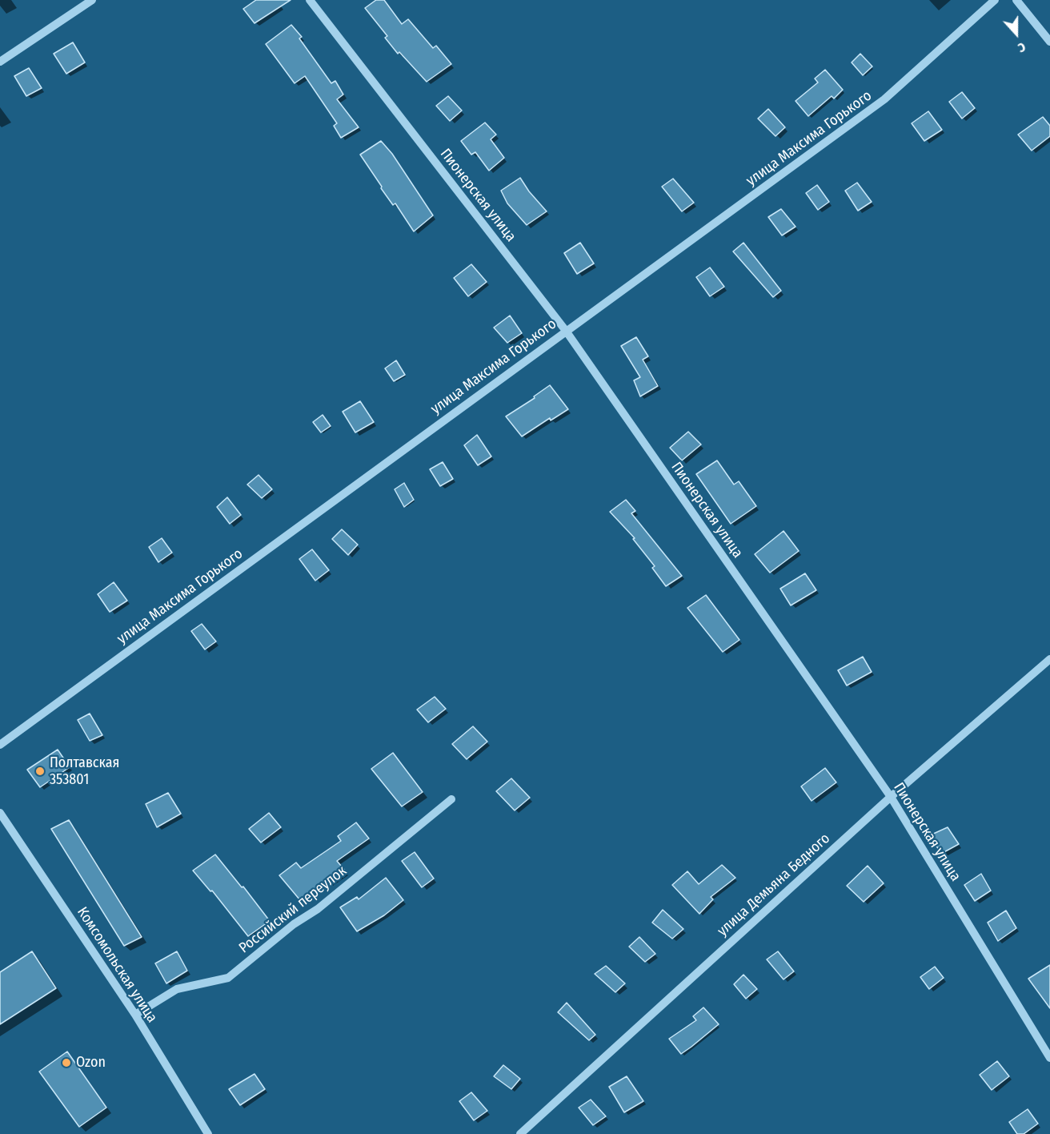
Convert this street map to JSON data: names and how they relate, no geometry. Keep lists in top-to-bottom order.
{
  "streets": {
    "street": [
      "улица Максима Горького",
      "Пионерская улица",
      "улица Демьяна Бедного",
      "Российский переулок",
      "Комсомольская улица"
    ]
  },
  "crossings": [
    ["улица Максима Горького", "Пионерская улица"],
    ["Пионерская улица", "улица Демьяна Бедного"],
    ["Российский переулок", "Комсомольская улица"]
  ],
  "places": ["Полтавская 353801", "Ozon"],
  "north": "bottom"
}
